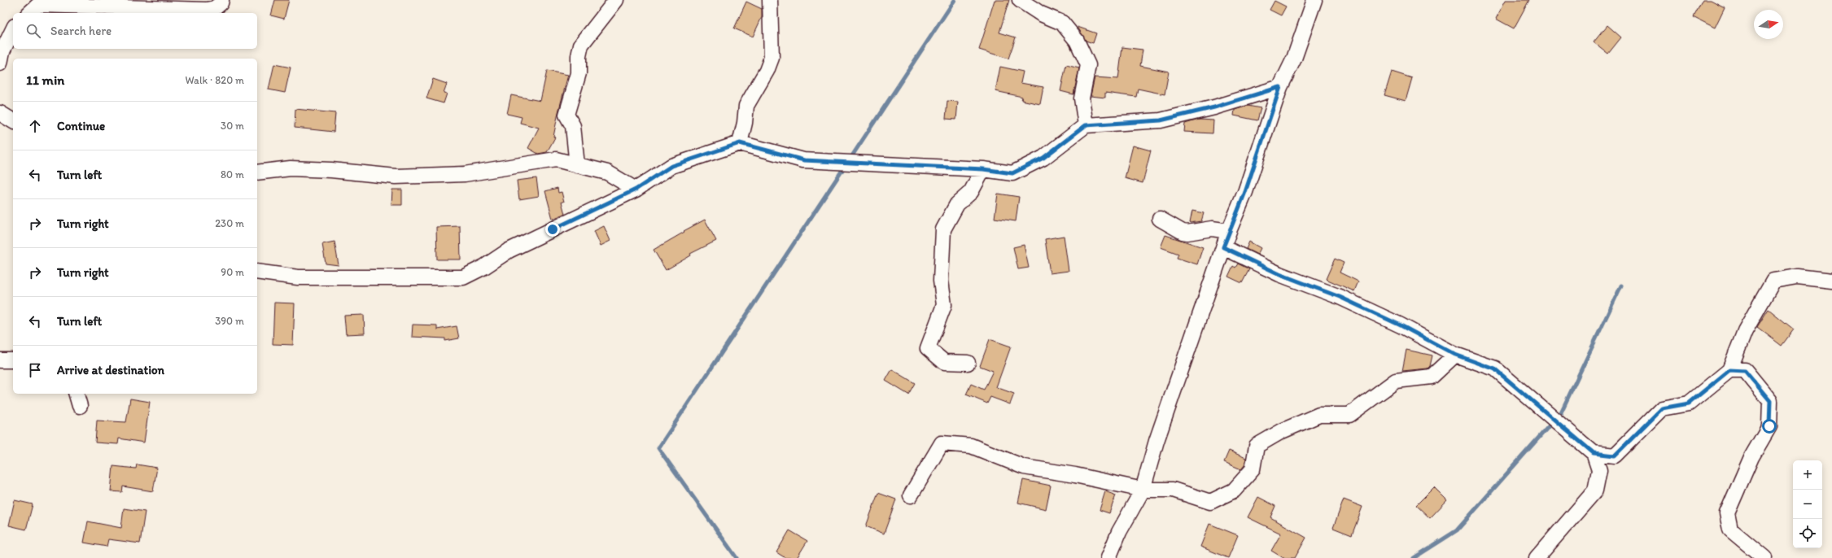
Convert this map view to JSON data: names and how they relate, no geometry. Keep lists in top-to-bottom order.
{
  "north": "right",
  "page": {
    "search": "Search here",
    "heading": ["11 min", "Walk · 820 m"],
    "list": [
      ["Continue", "30 m"],
      ["Turn left", "80 m"],
      ["Turn right", "230 m"],
      ["Turn right", "90 m"],
      ["Turn left", "390 m"],
      "Arrive at destination"
    ],
    "map_buttons": ["+", "−"]
  }
}
